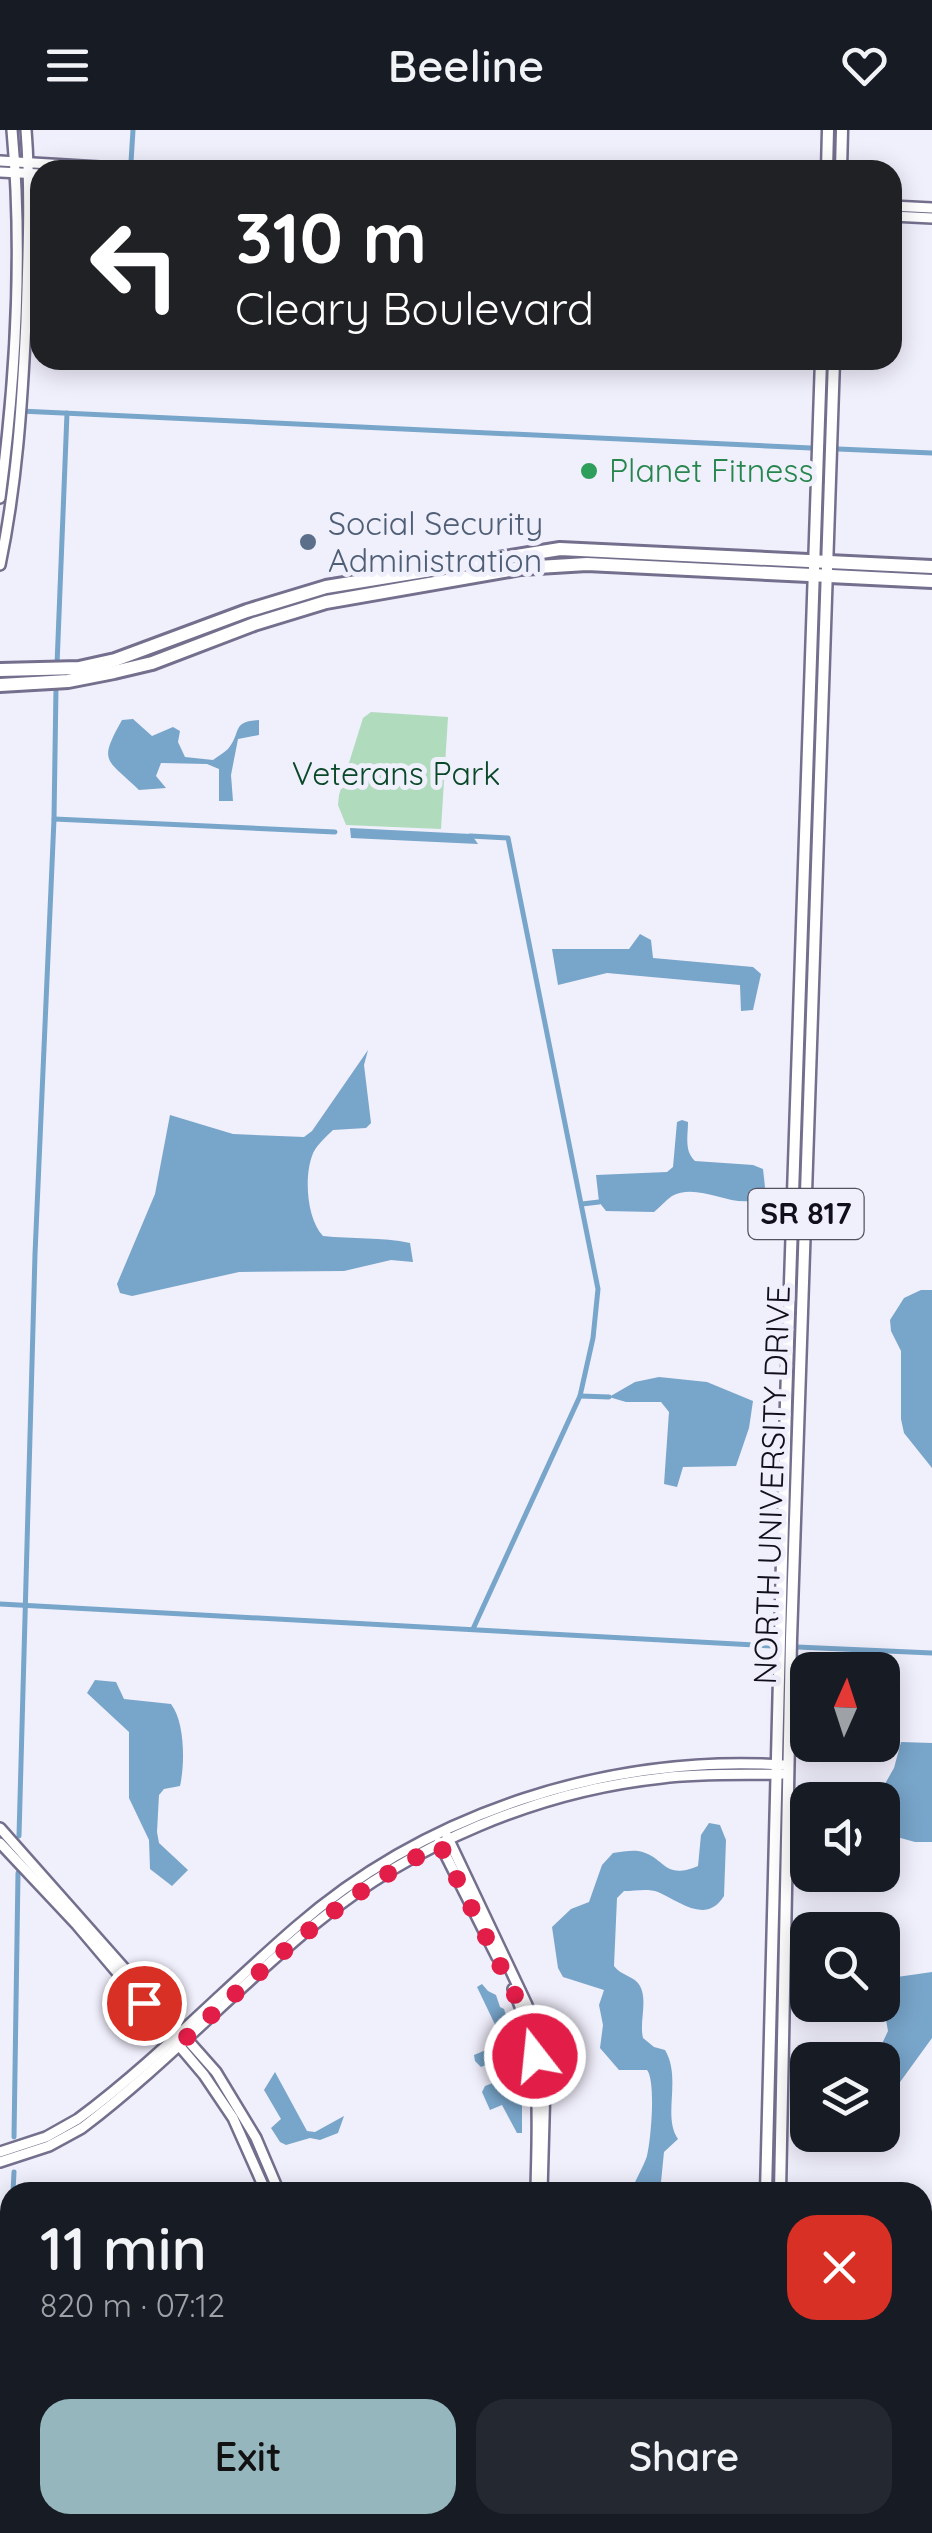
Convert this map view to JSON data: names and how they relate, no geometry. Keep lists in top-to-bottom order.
{
  "streets": {
    "main road": ["SR 817", "NORTH UNIVERSITY DRIVE"]
  },
  "parks": ["Veterans Park"],
  "places": ["Planet Fitness", "Social Security Administration"],
  "north": "top",
  "page": {
    "header": "Beeline",
    "turn": ["310 m", "Cleary Boulevard"],
    "heading": ["11 min", "820 m · 07:12"],
    "buttons": ["Exit", "Share"]
  }
}
